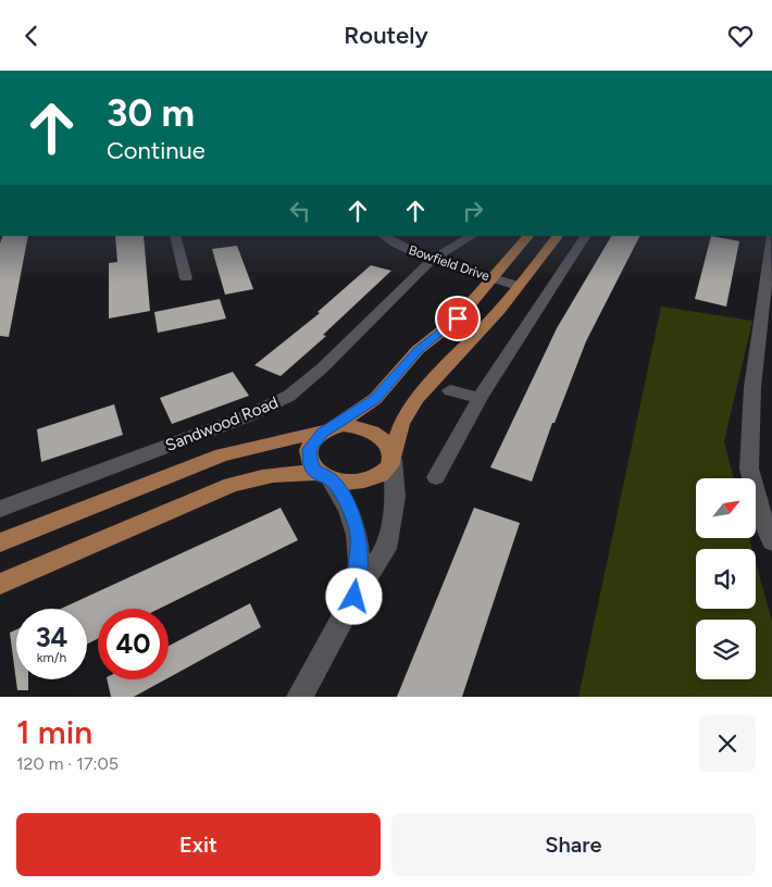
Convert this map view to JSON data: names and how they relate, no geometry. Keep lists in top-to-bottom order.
{
  "streets": {
    "main road": ["Sandwood Road"],
    "street": ["Bowfield Drive"]
  },
  "crossings": [
    ["Bowfield Drive", "Sandwood Road"]
  ],
  "north": "top right",
  "page": {
    "header": "Routely",
    "turn": ["30 m", "Continue"],
    "speed": "34 km/h",
    "limit": "40",
    "heading": ["1 min", "120 m · 17:05"],
    "buttons": ["Exit", "Share"]
  }
}
